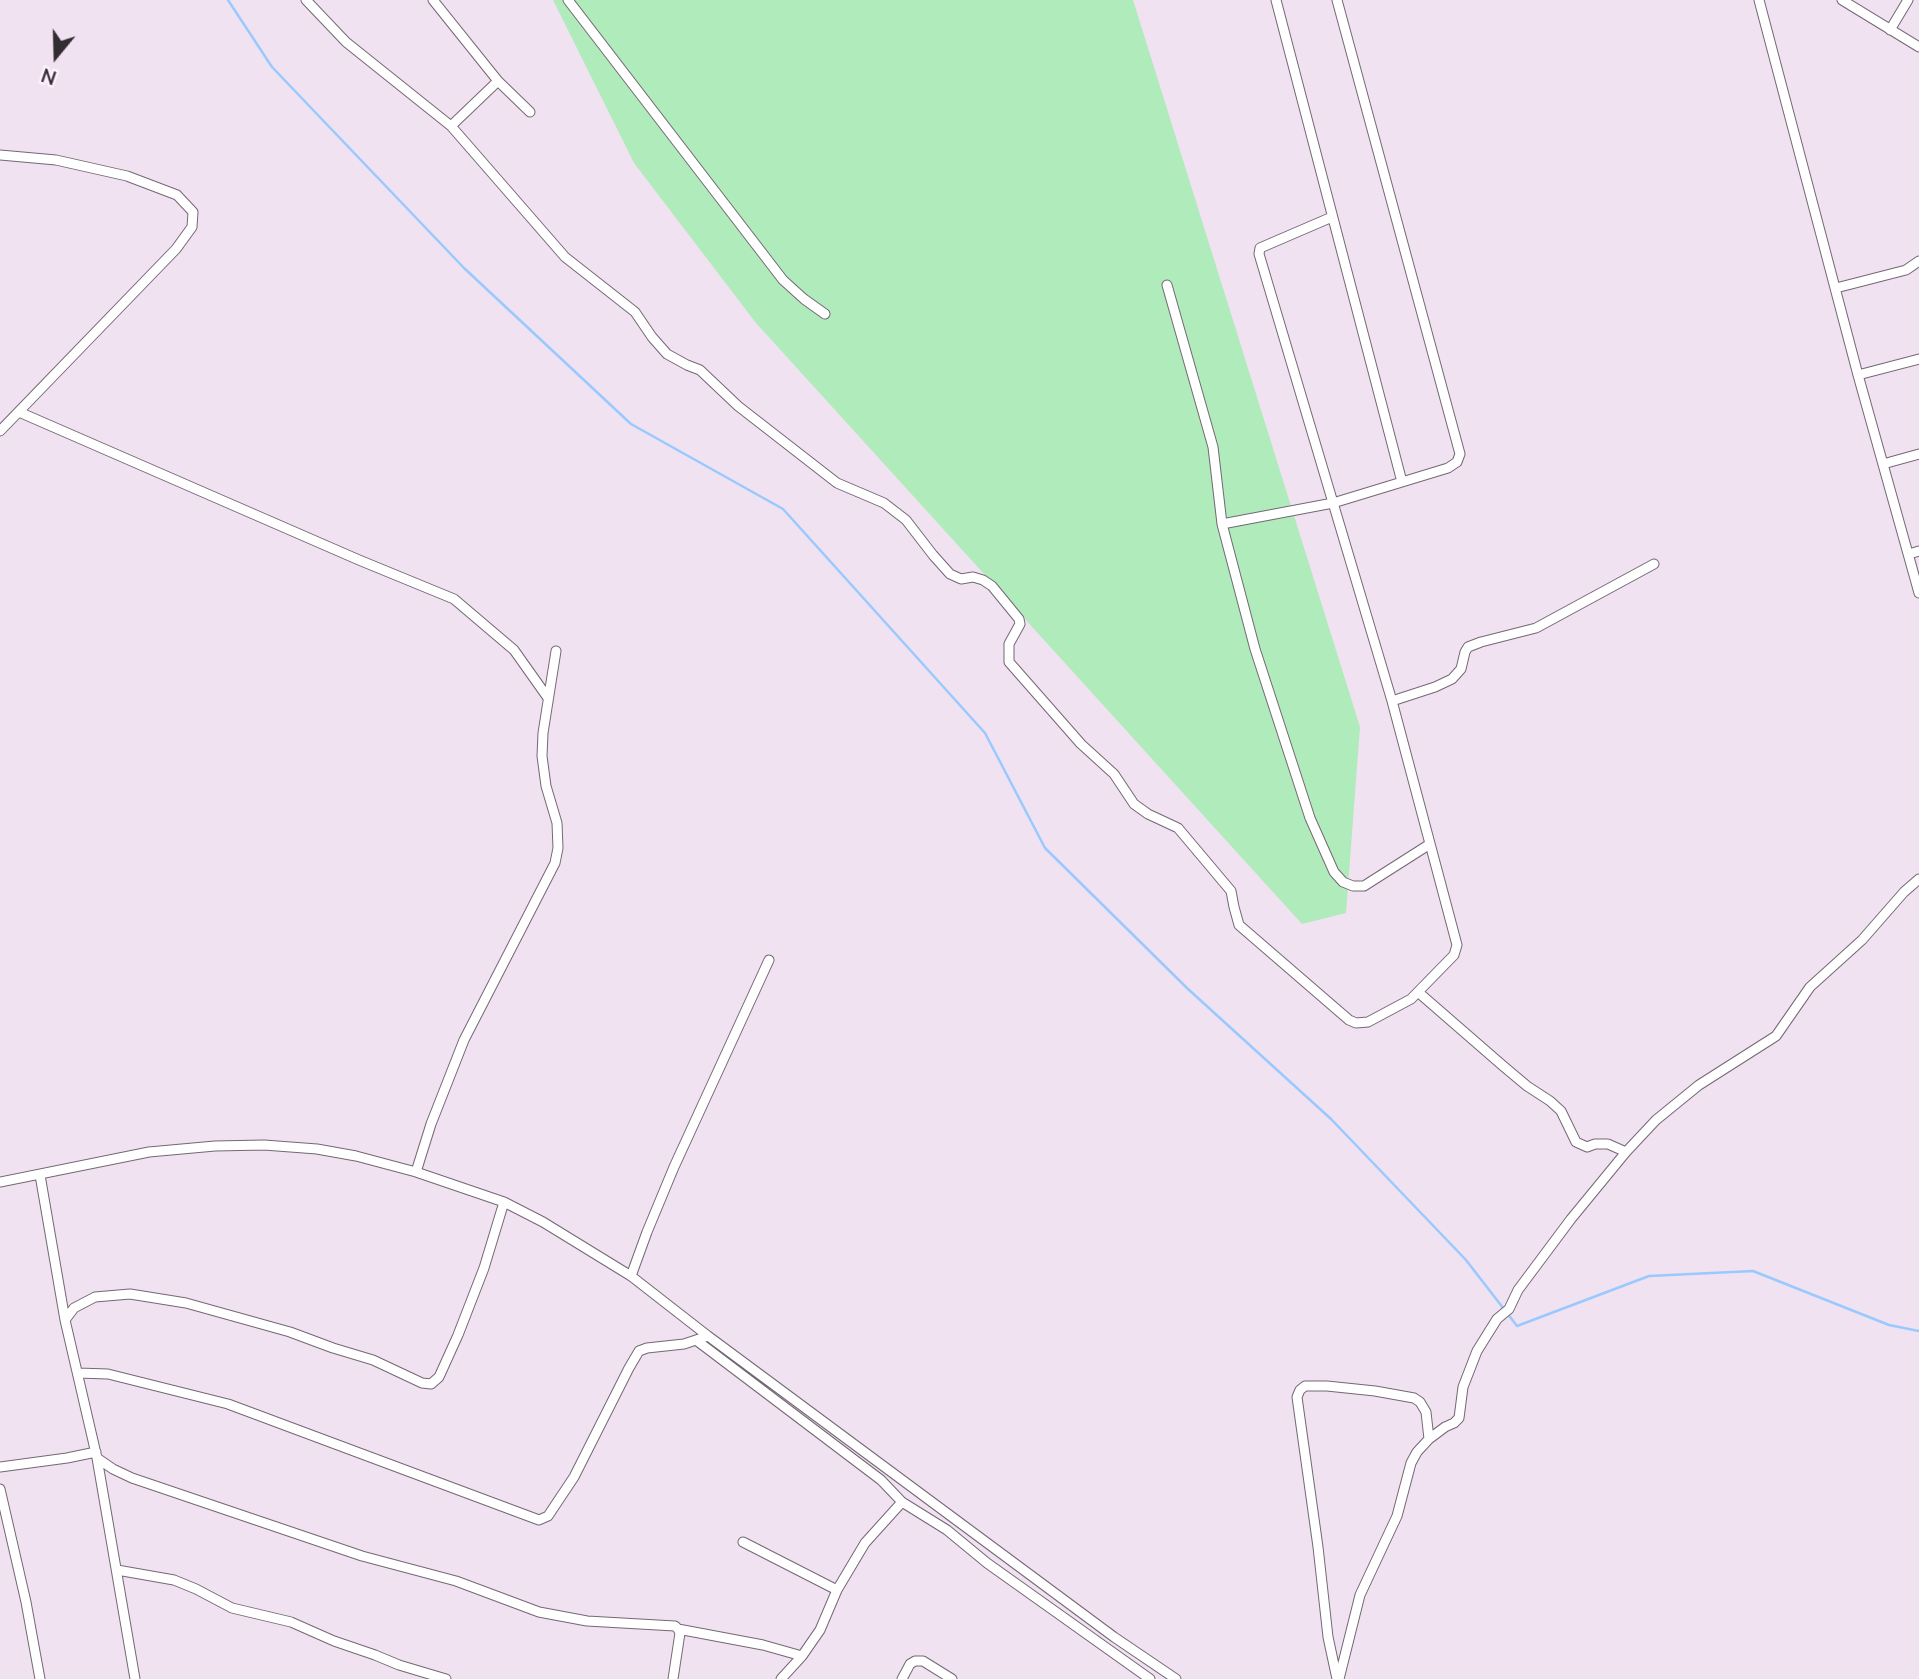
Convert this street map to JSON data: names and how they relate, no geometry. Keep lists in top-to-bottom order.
{
  "north": "bottom"
}
